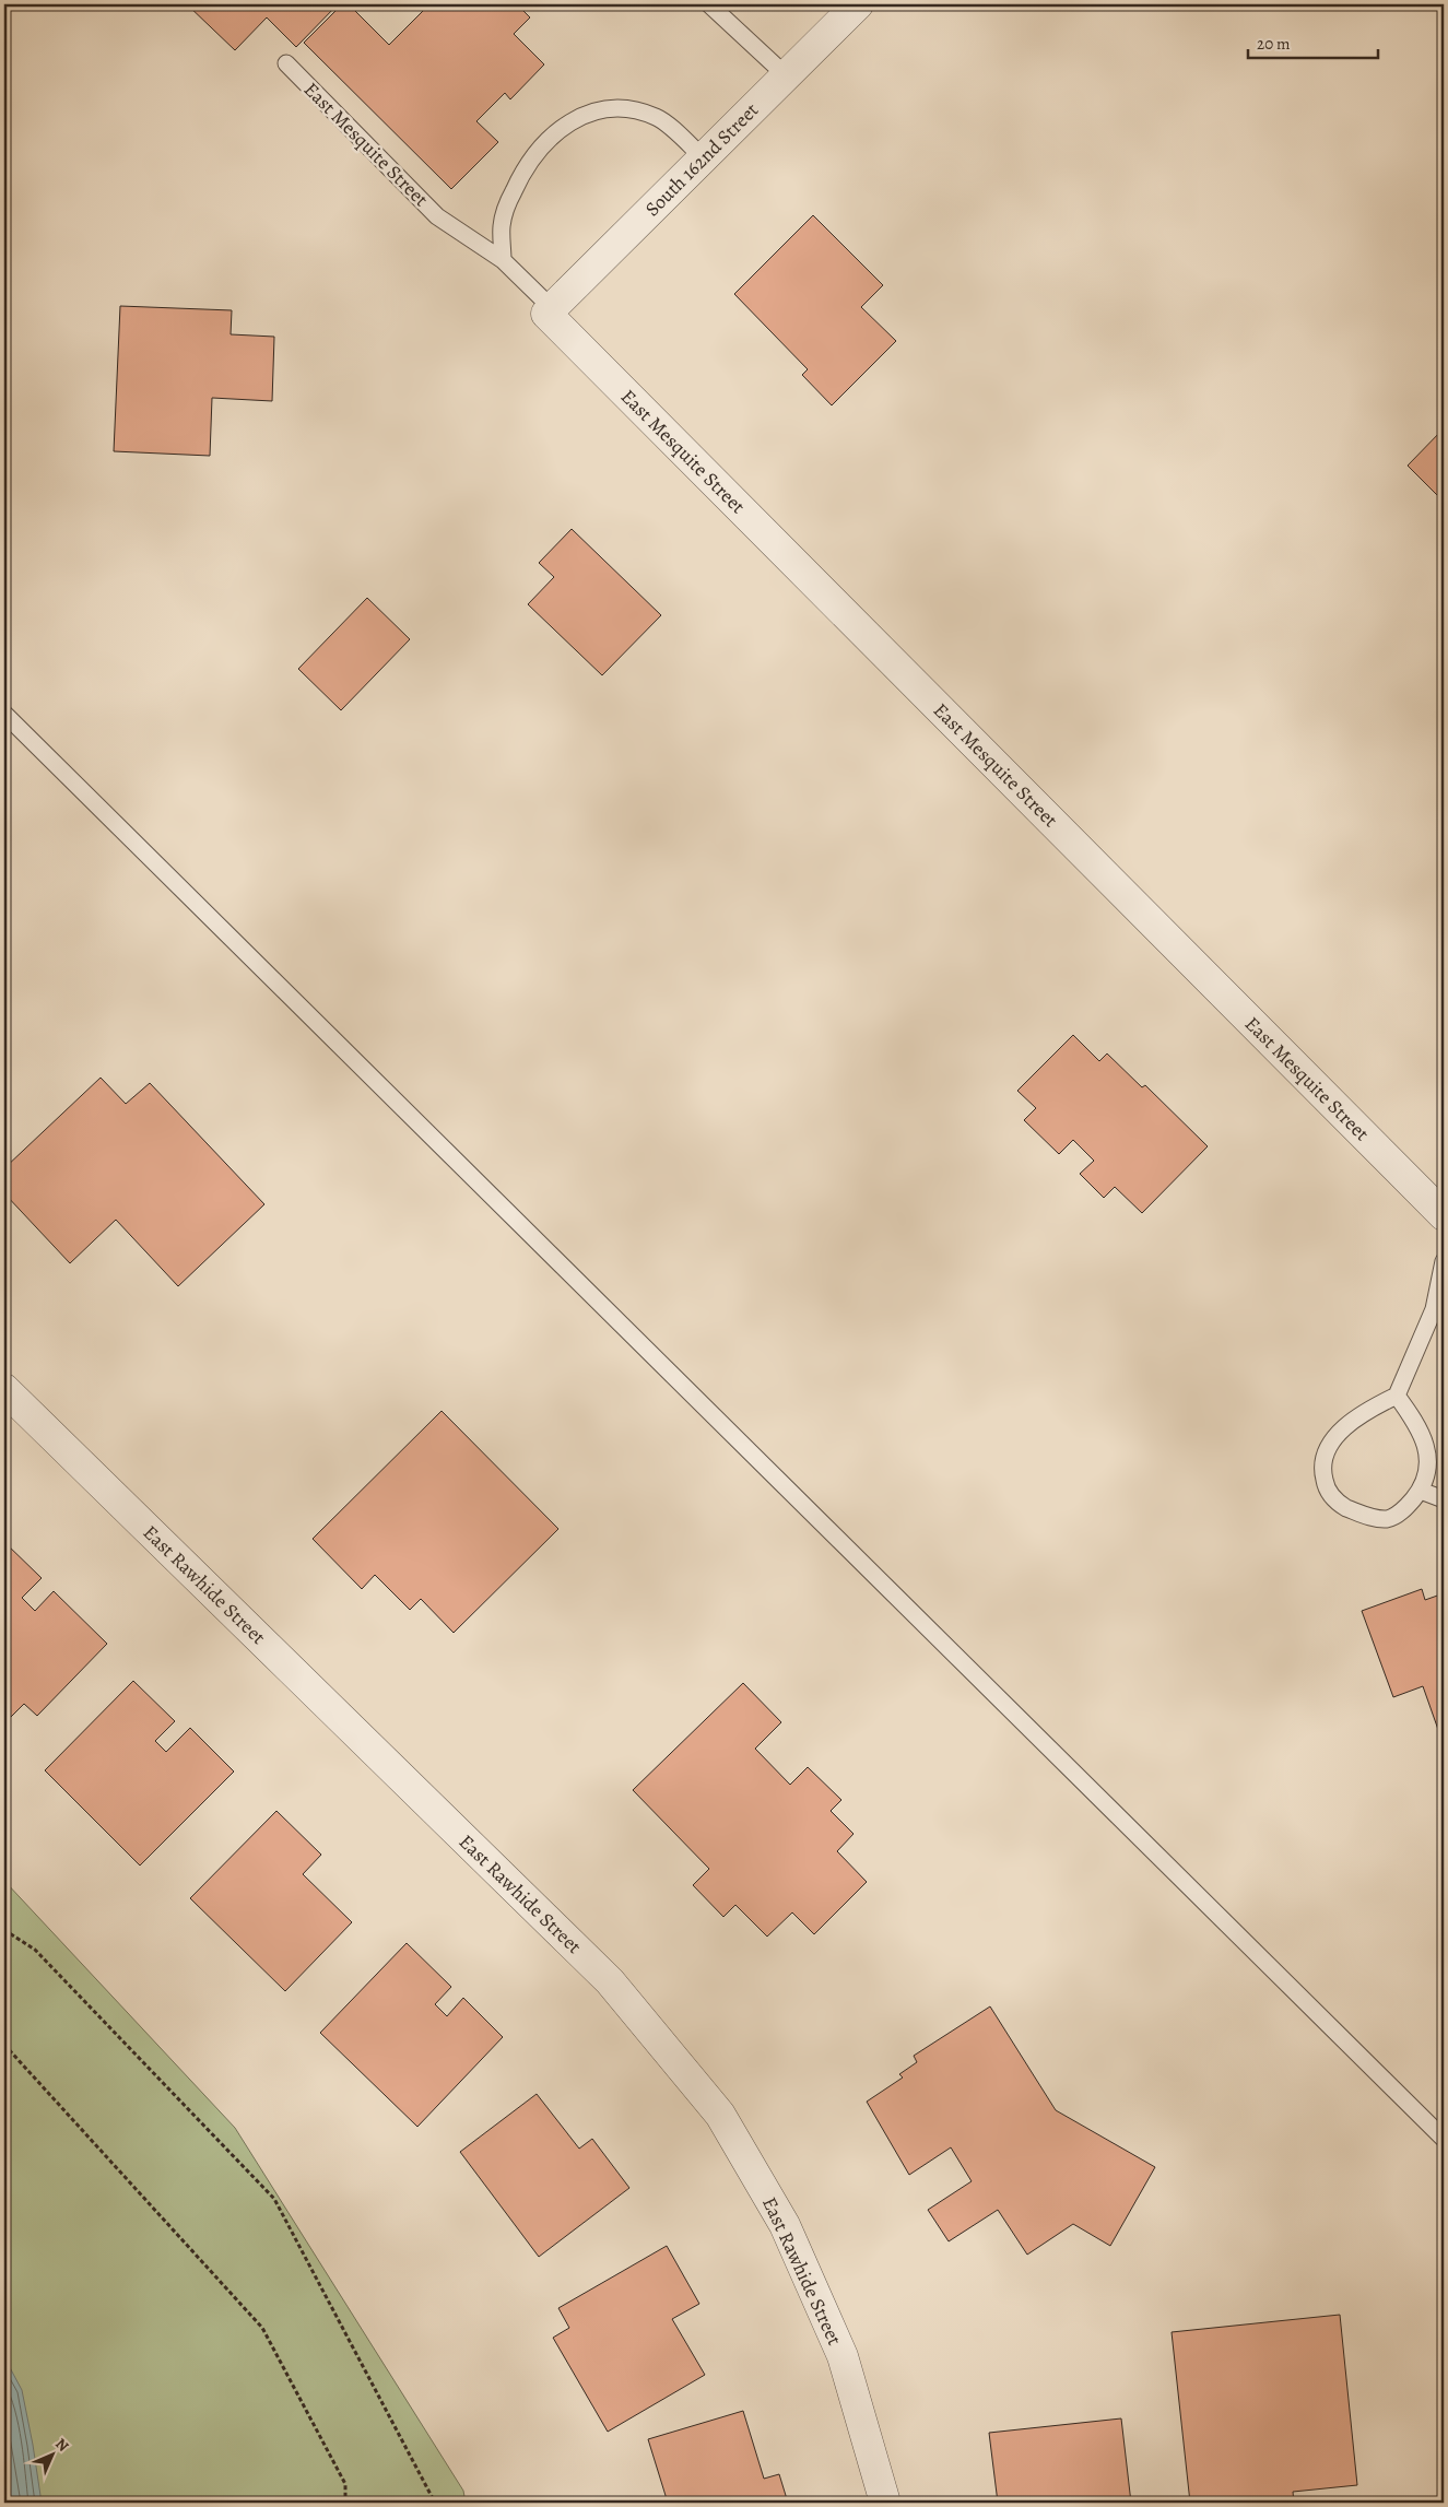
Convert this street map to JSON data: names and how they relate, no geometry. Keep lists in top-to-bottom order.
{
  "streets": {
    "street": ["East Mesquite Street", "South 162nd Street", "East Rawhide Street"]
  },
  "crossings": [
    ["East Mesquite Street", "South 162nd Street"]
  ],
  "scale_bar": "20 m",
  "north": "top right"
}
